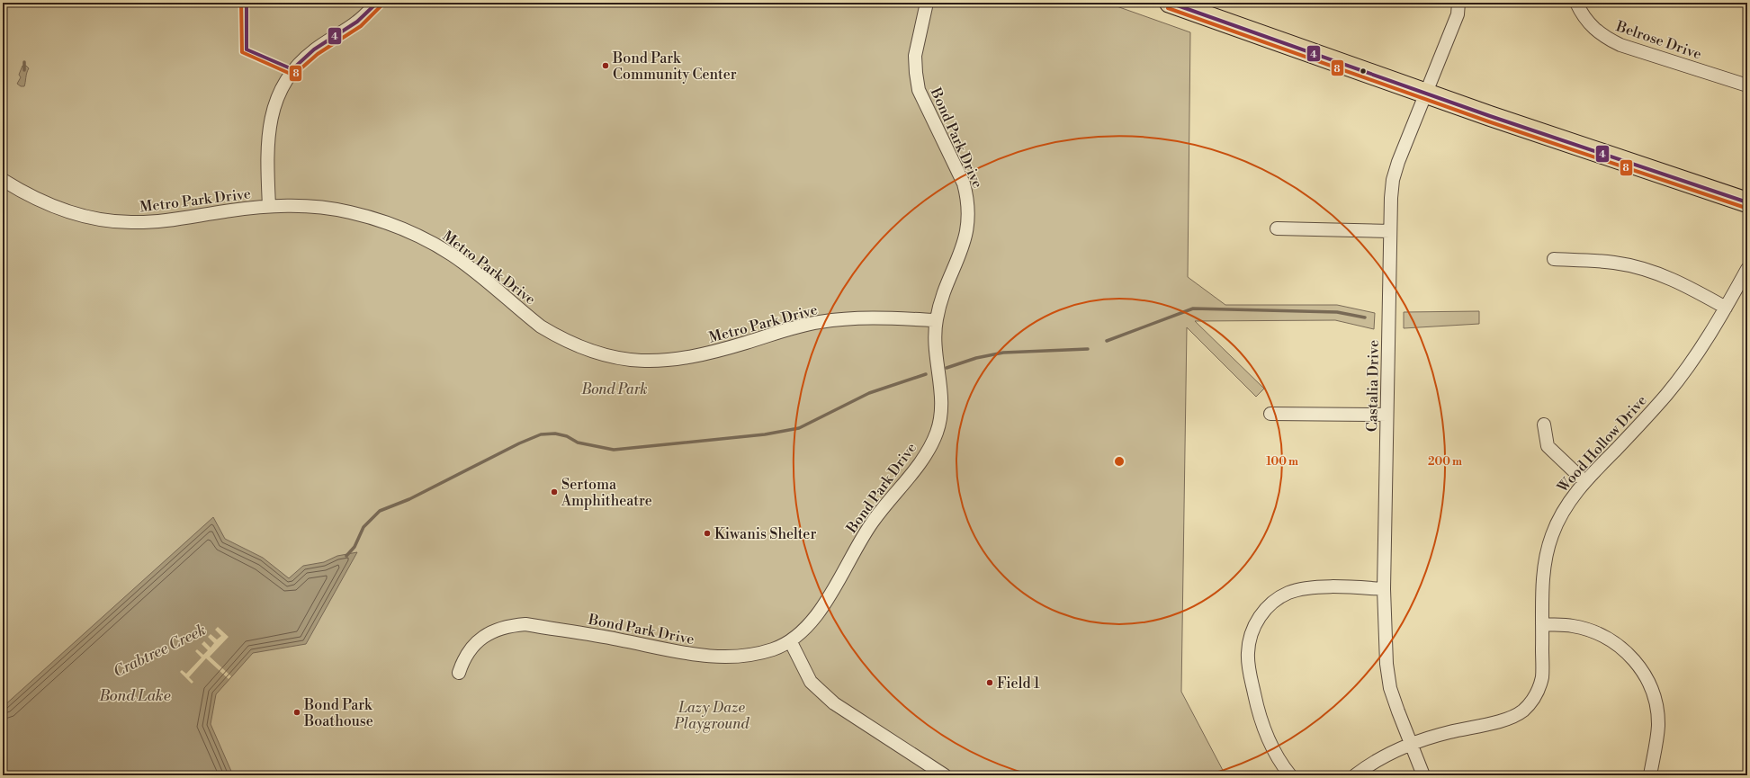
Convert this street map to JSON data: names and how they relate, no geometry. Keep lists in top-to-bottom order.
{
  "streets": {
    "street": [
      "Belrose Drive",
      "Bond Park Drive",
      "Metro Park Drive",
      "Castalia Drive",
      "Wood Hollow Drive"
    ]
  },
  "crossings": [
    ["Bond Park Drive", "Metro Park Drive"],
    ["Castalia Drive", "Wood Hollow Drive"]
  ],
  "water": ["Crabtree Creek", "Bond Lake"],
  "parks": ["Bond Park", "Lazy Daze Playground"],
  "places": [
    "Bond Park Community Center",
    "Sertoma Amphitheatre",
    "Kiwanis Shelter",
    "Field 1",
    "Bond Park Boathouse"
  ],
  "lines": ["transit line 4", "transit line 8"],
  "rings": ["100 m", "200 m"]
}
